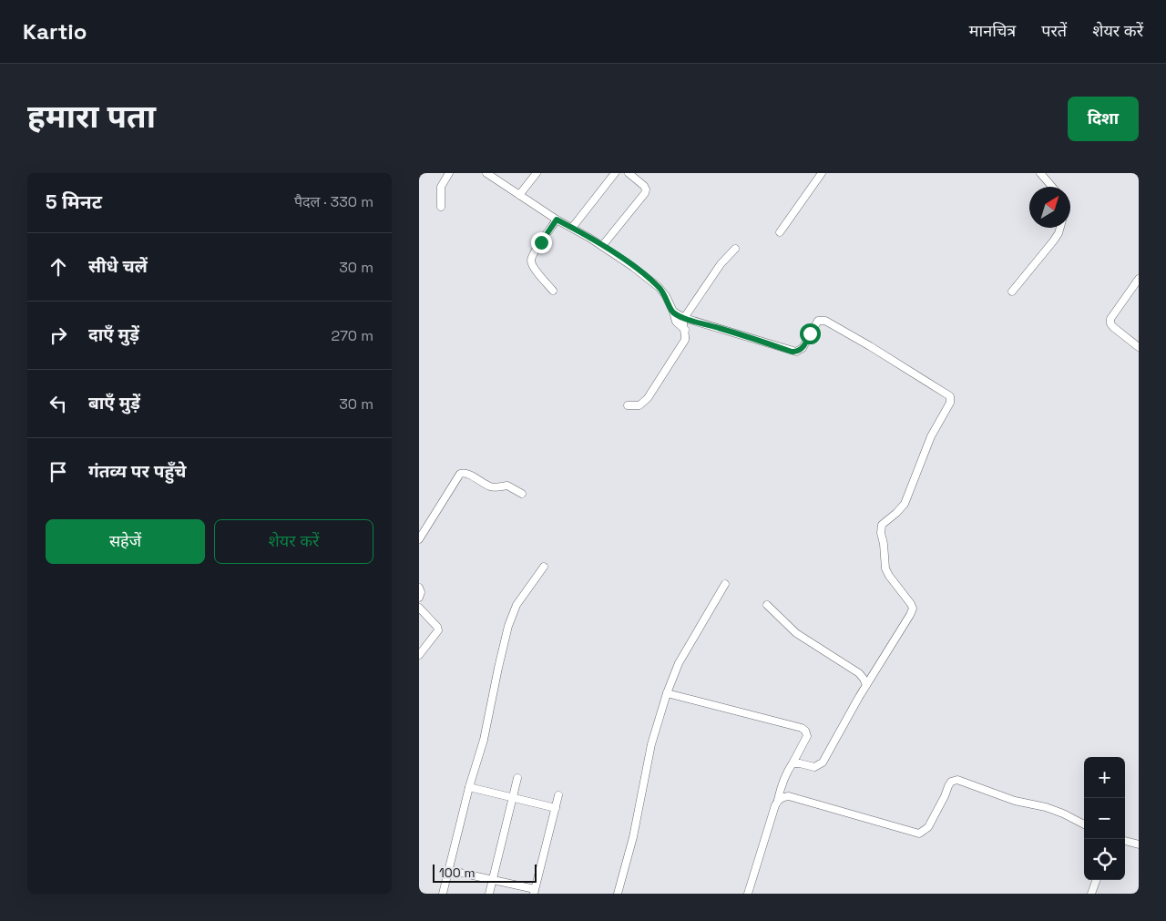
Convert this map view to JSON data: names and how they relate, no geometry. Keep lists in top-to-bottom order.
{
  "scale_bar": "100 m",
  "north": "top right",
  "page": {
    "header": "Kartio",
    "nav": ["मानचित्र", "परतें", "शेयर करें"],
    "title": "हमारा पता",
    "buttons": [
      "दिशा",
      ["सहेजें", "शेयर करें"]
    ],
    "heading": ["5 मिनट", "पैदल · 330 m"],
    "list": [
      ["सीधे चलें", "30 m"],
      ["दाएँ मुड़ें", "270 m"],
      ["बाएँ मुड़ें", "30 m"],
      "गंतव्य पर पहुँचे"
    ],
    "map_buttons": ["+", "−"],
    "scale": "100 m"
  }
}
